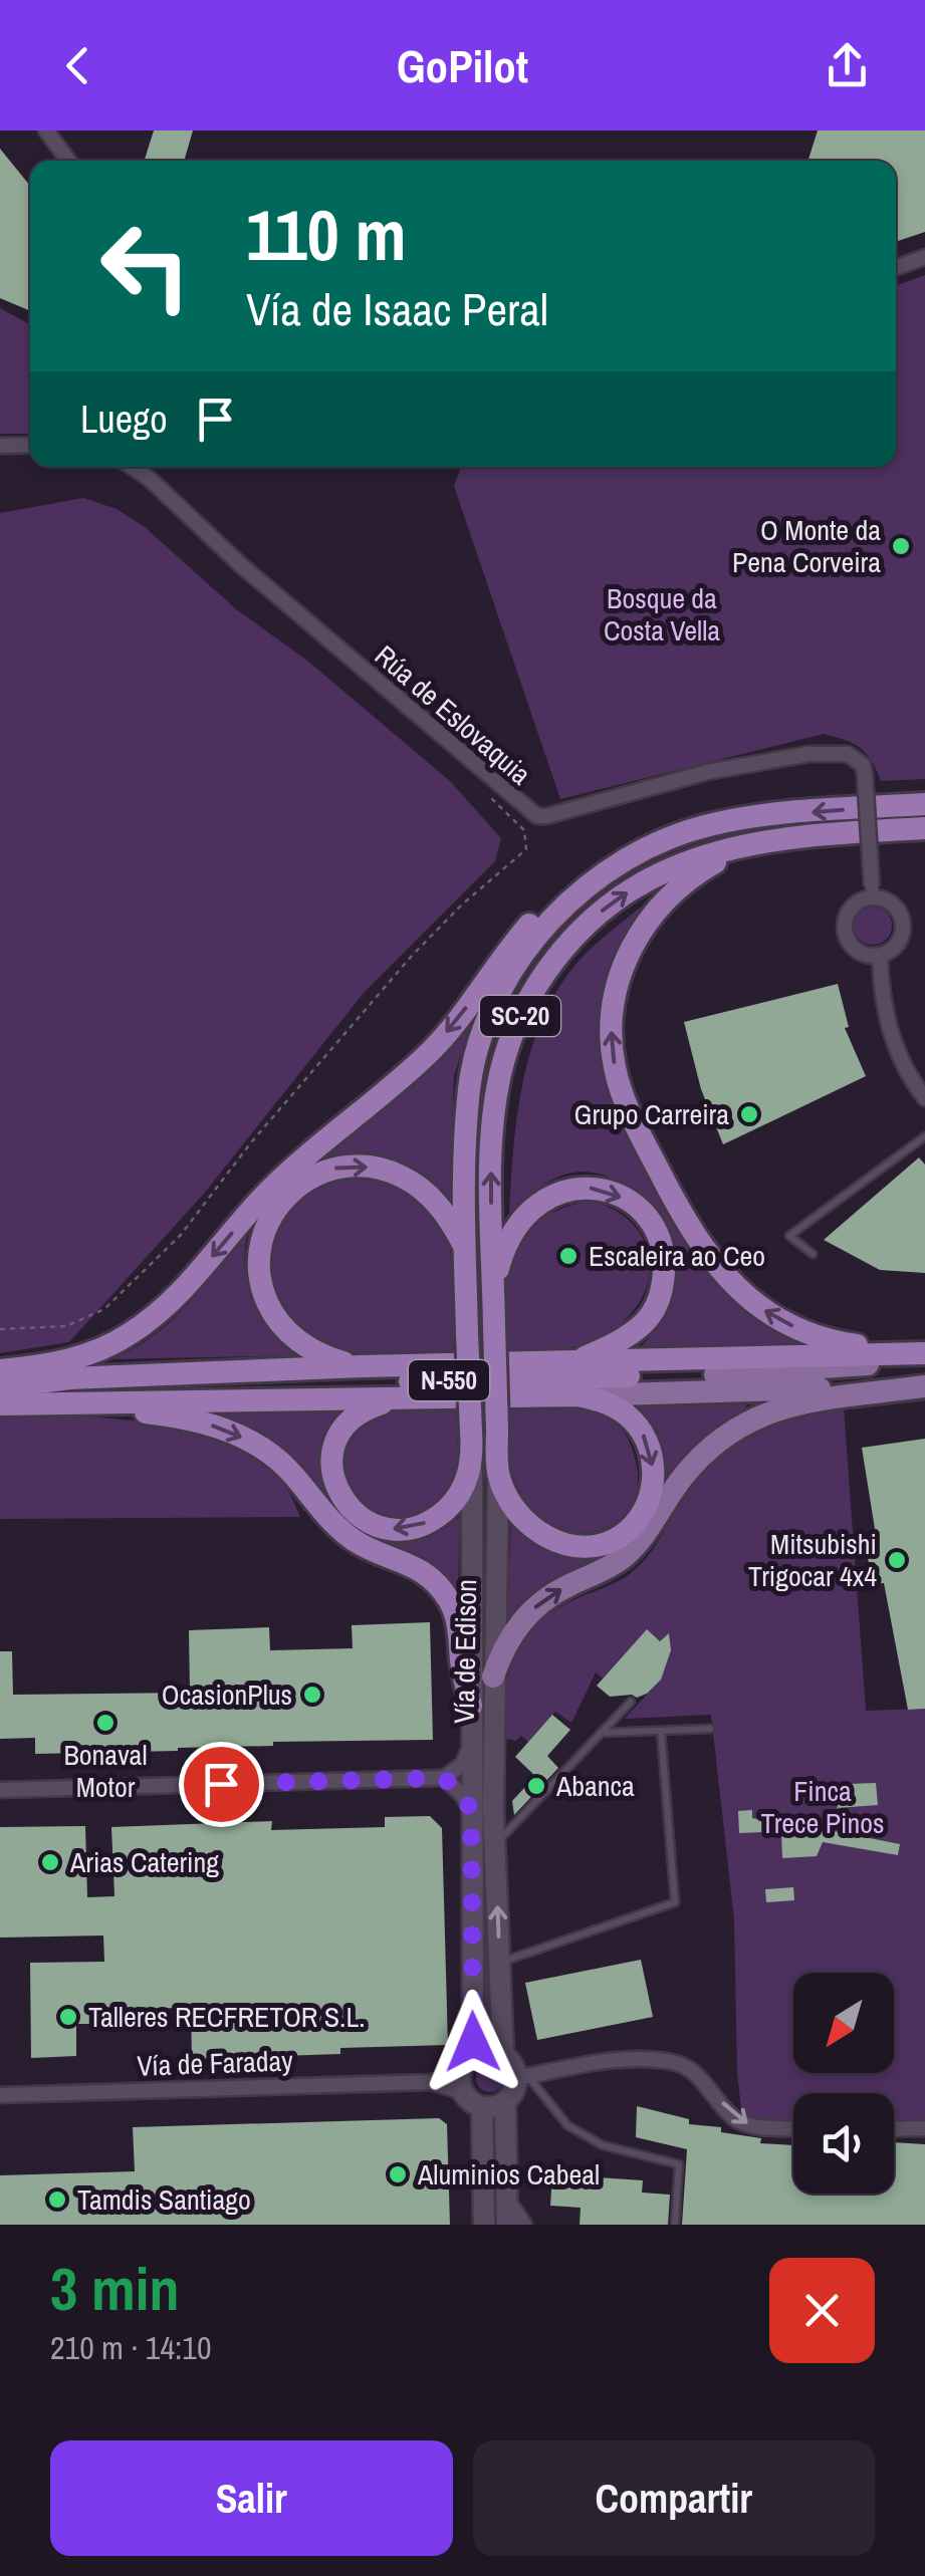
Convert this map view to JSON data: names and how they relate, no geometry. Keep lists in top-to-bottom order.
{
  "streets": {
    "highway": ["SC-20", "N-550", "Vía de Edison"],
    "street": ["Rúa de Eslovaquia", "Vía de Faraday"]
  },
  "crossings": [
    ["SC-20", "Vía de Edison"],
    ["Vía de Edison", "Vía de Faraday"]
  ],
  "parks": ["Bosque da Costa Vella", "Finca Trece Pinos"],
  "places": [
    "O Monte da Pena Corveira",
    "Grupo Carreira",
    "Escaleira ao Ceo",
    "Mitsubishi Trigocar 4x4",
    "OcasionPlus",
    "Bonaval Motor",
    "Abanca",
    "Arias Catering",
    "Talleres RECFRETOR S.L.",
    "Aluminios Cabeal",
    "Tamdis Santiago"
  ],
  "north": "bottom left",
  "page": {
    "header": "GoPilot",
    "turn": ["110 m", "Vía de Isaac Peral"],
    "then": "Luego",
    "heading": ["3 min", "210 m · 14:10"],
    "buttons": ["Salir", "Compartir"]
  }
}
